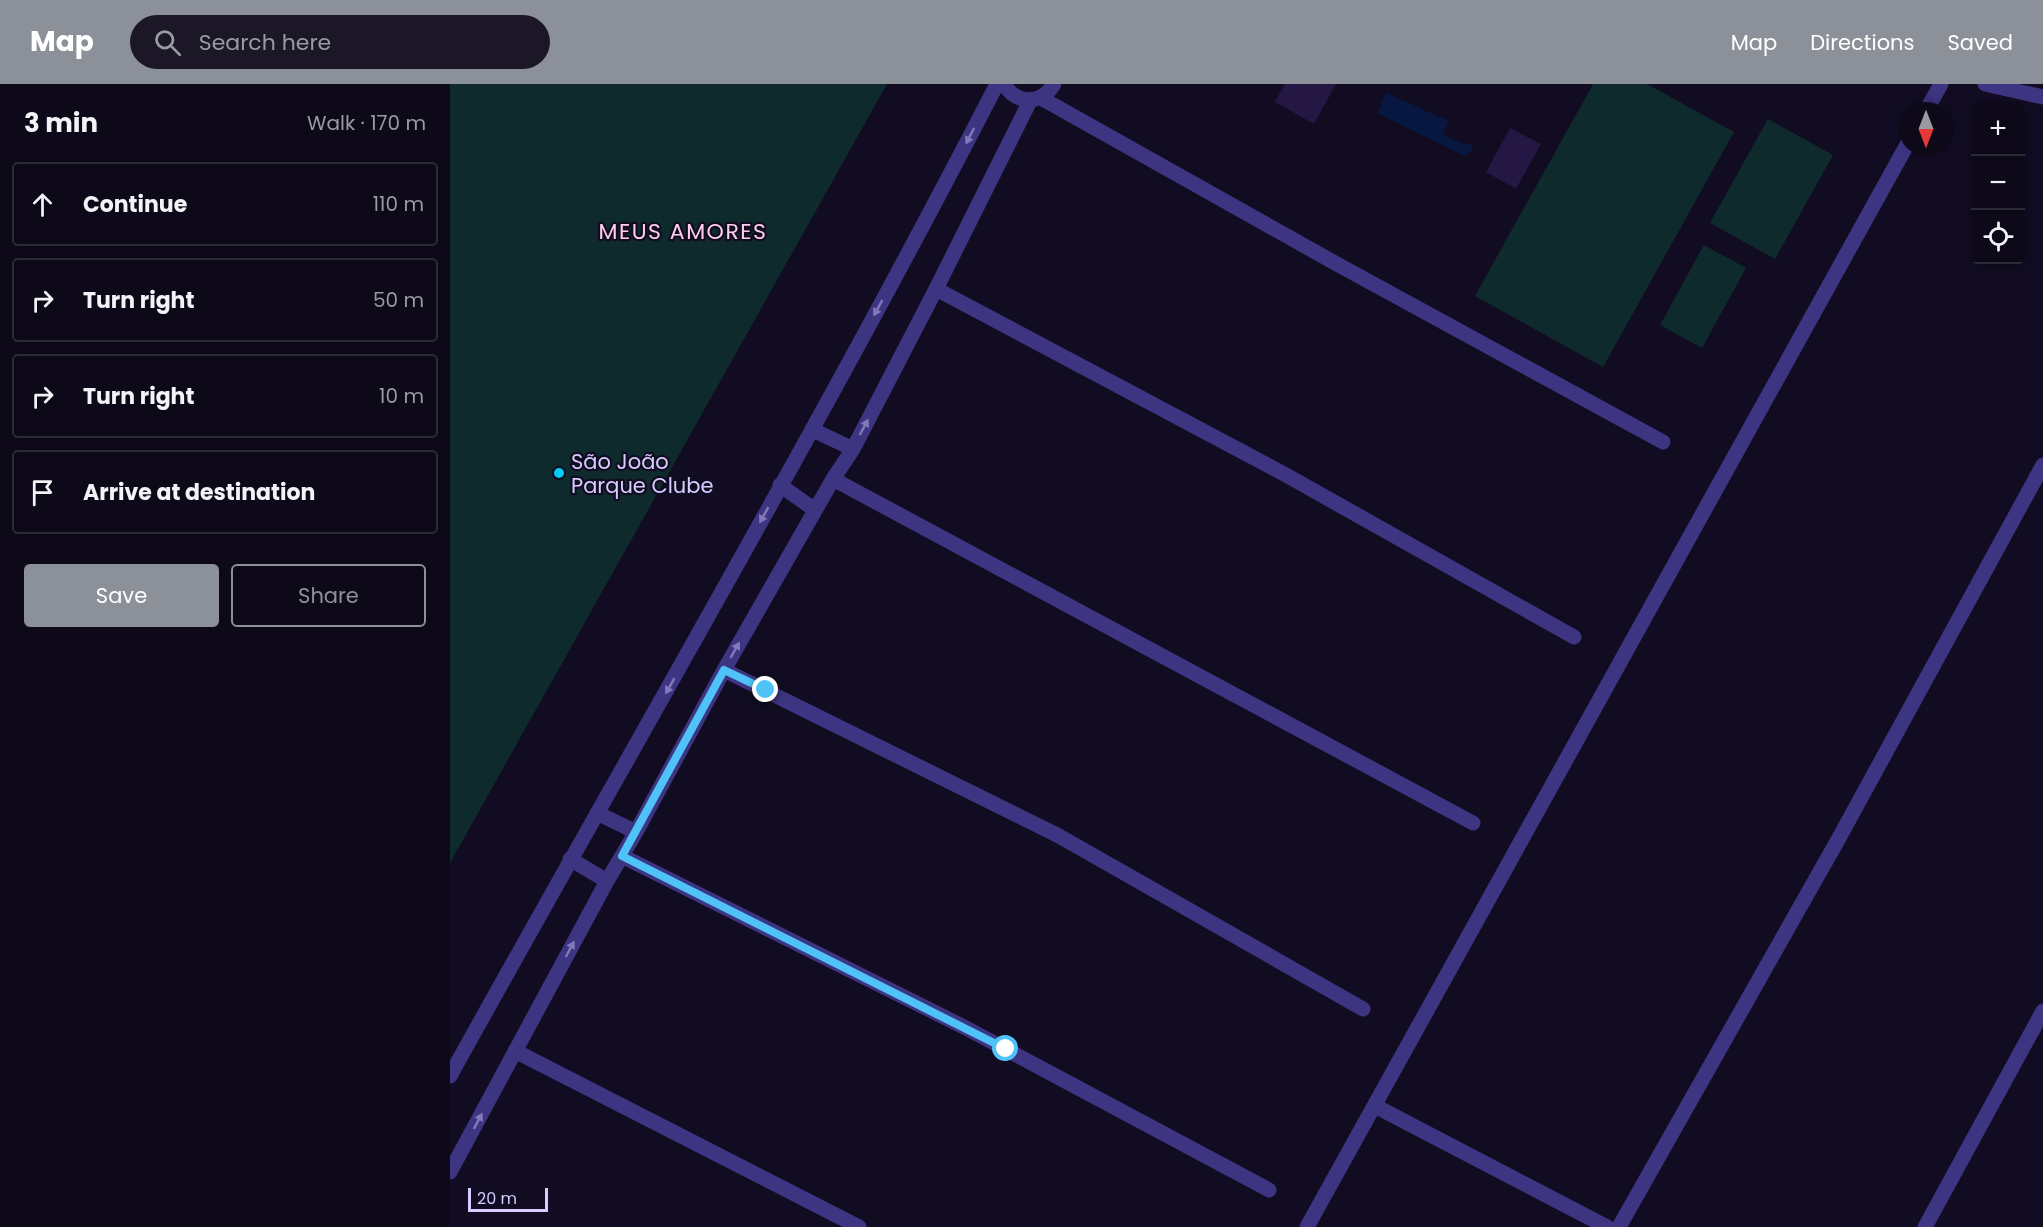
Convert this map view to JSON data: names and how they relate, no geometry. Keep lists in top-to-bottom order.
{
  "districts": ["MEUS AMORES"],
  "places": ["São João Parque Clube"],
  "scale_bar": "20 m",
  "north": "bottom",
  "page": {
    "header": "Map",
    "search": "Search here",
    "nav": ["Map", "Directions", "Saved"],
    "heading": ["3 min", "Walk · 170 m"],
    "map_buttons": ["+", "−"],
    "list": [
      ["Continue", "110 m"],
      ["Turn right", "50 m"],
      ["Turn right", "10 m"],
      "Arrive at destination"
    ],
    "buttons": ["Save", "Share"],
    "scale": "20 m"
  }
}
